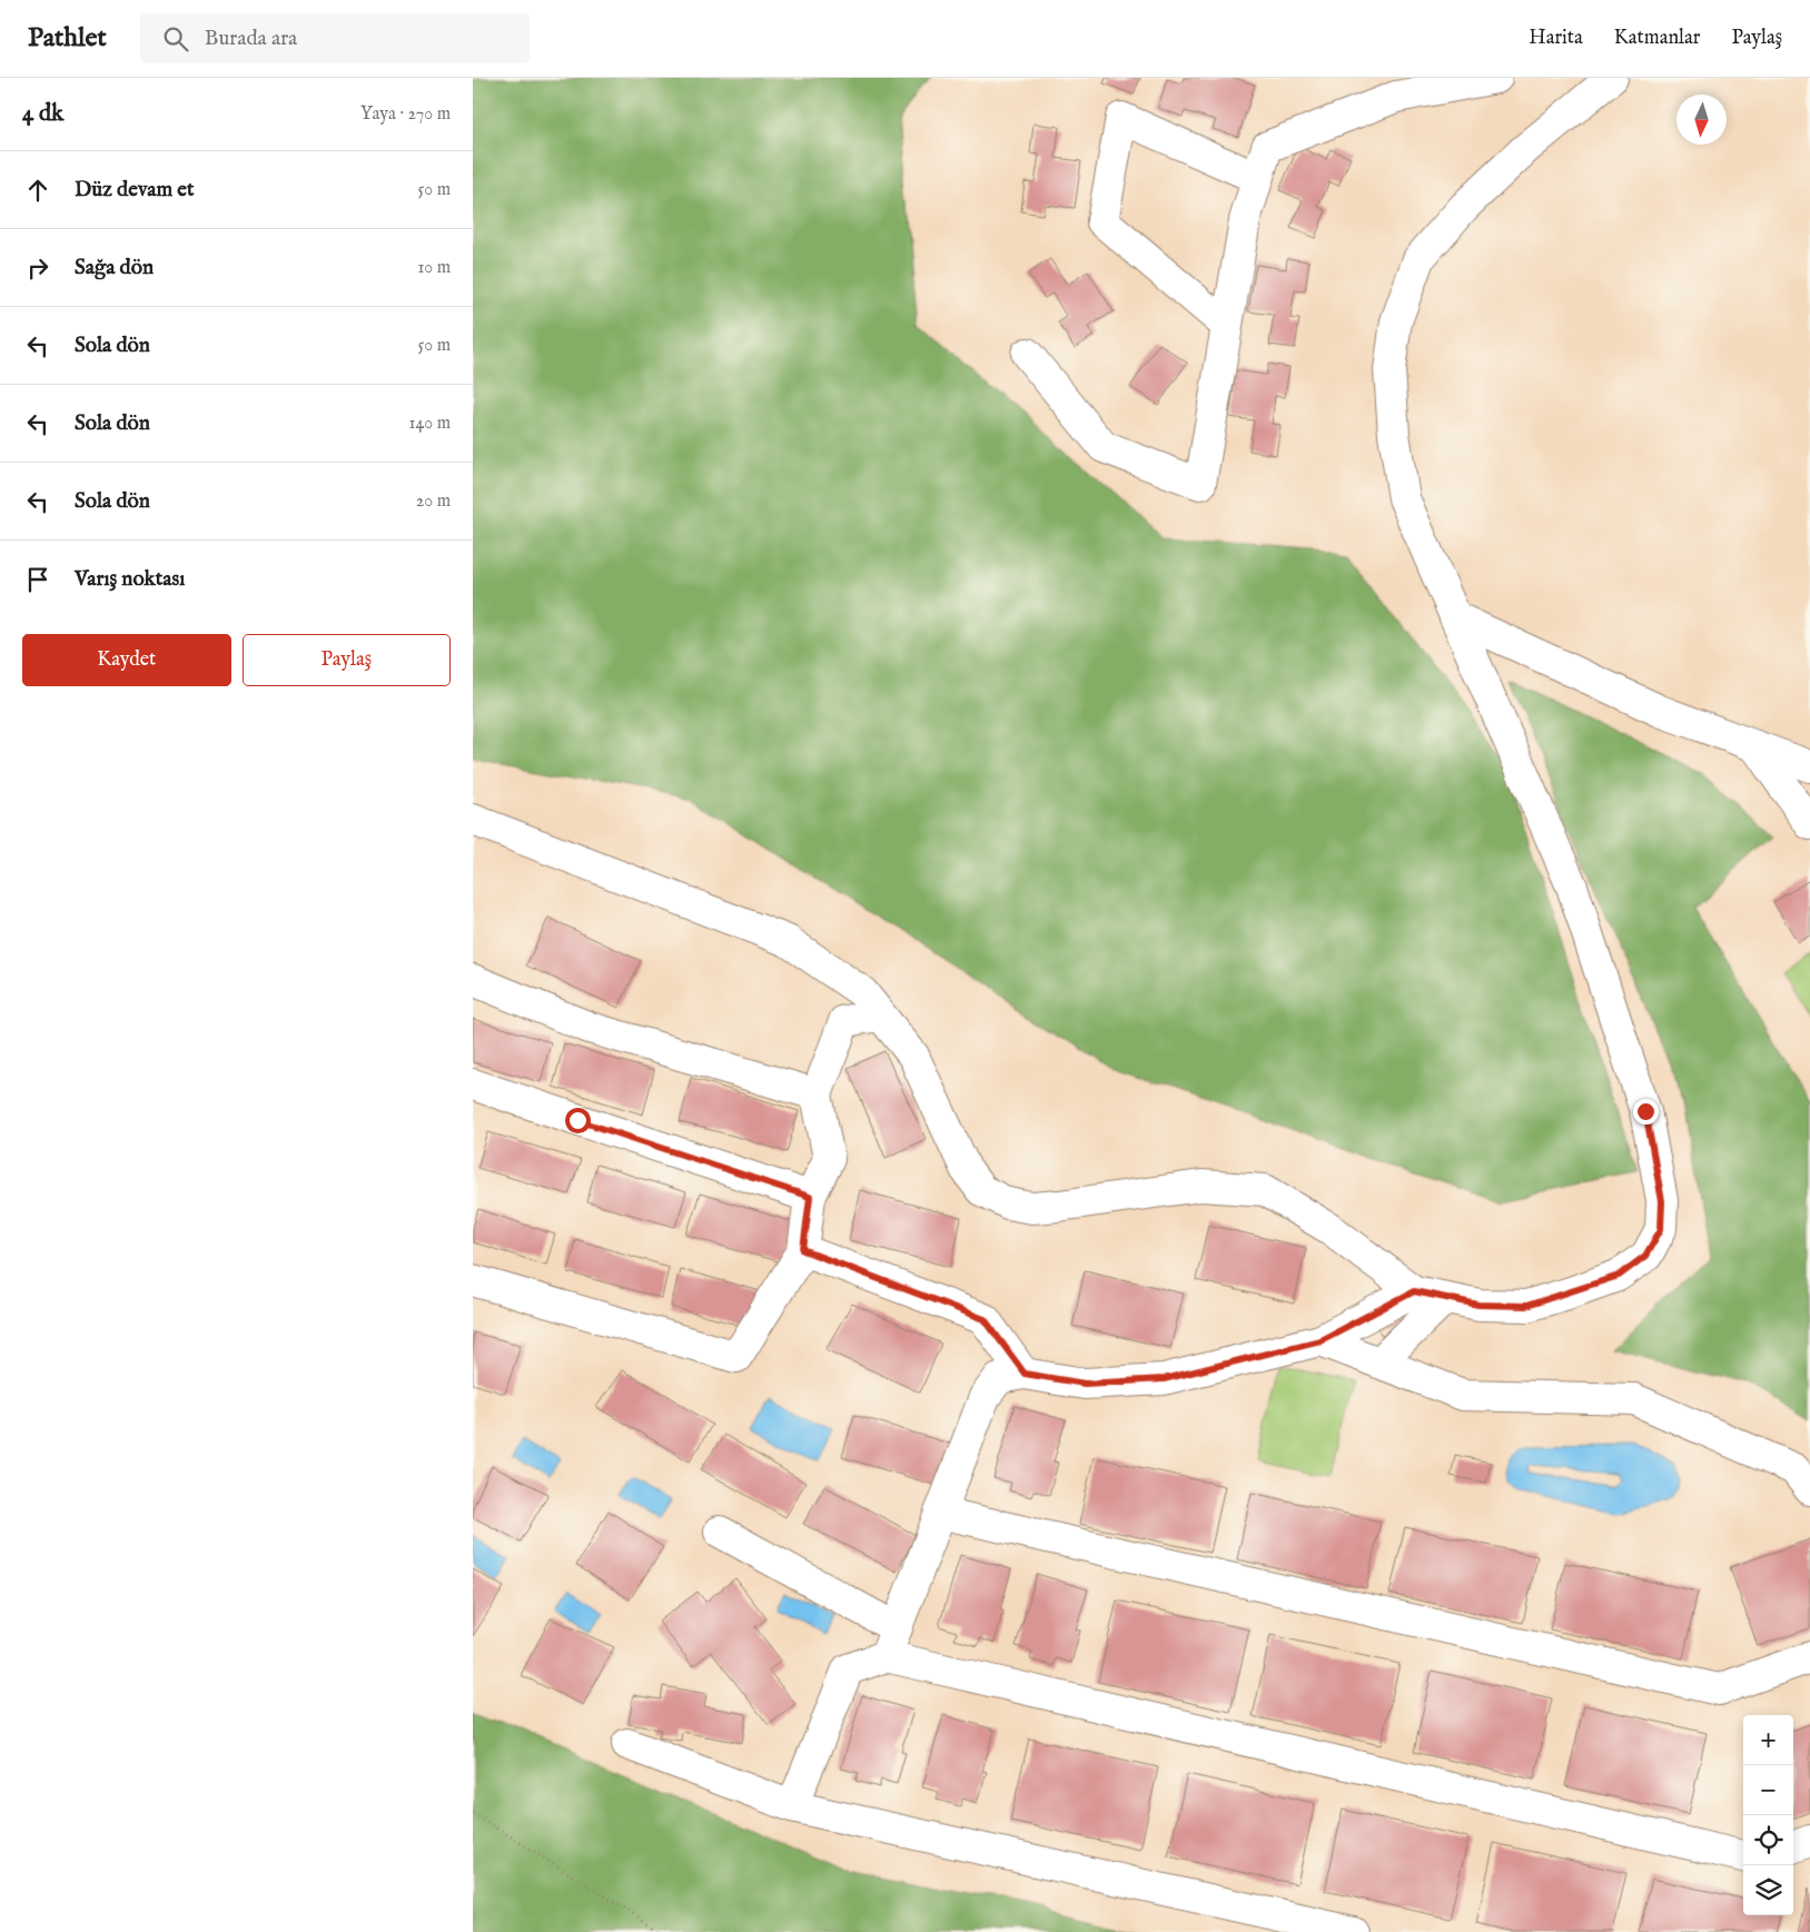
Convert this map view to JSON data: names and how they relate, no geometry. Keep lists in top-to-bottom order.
{
  "north": "bottom",
  "page": {
    "header": "Pathlet",
    "search": "Burada ara",
    "nav": ["Harita", "Katmanlar", "Paylaş"],
    "heading": ["4 dk", "Yaya · 270 m"],
    "list": [
      ["Düz devam et", "50 m"],
      ["Sağa dön", "10 m"],
      ["Sola dön", "50 m"],
      ["Sola dön", "140 m"],
      ["Sola dön", "20 m"],
      "Varış noktası"
    ],
    "buttons": ["Kaydet", "Paylaş"],
    "map_buttons": ["+", "−"]
  }
}
